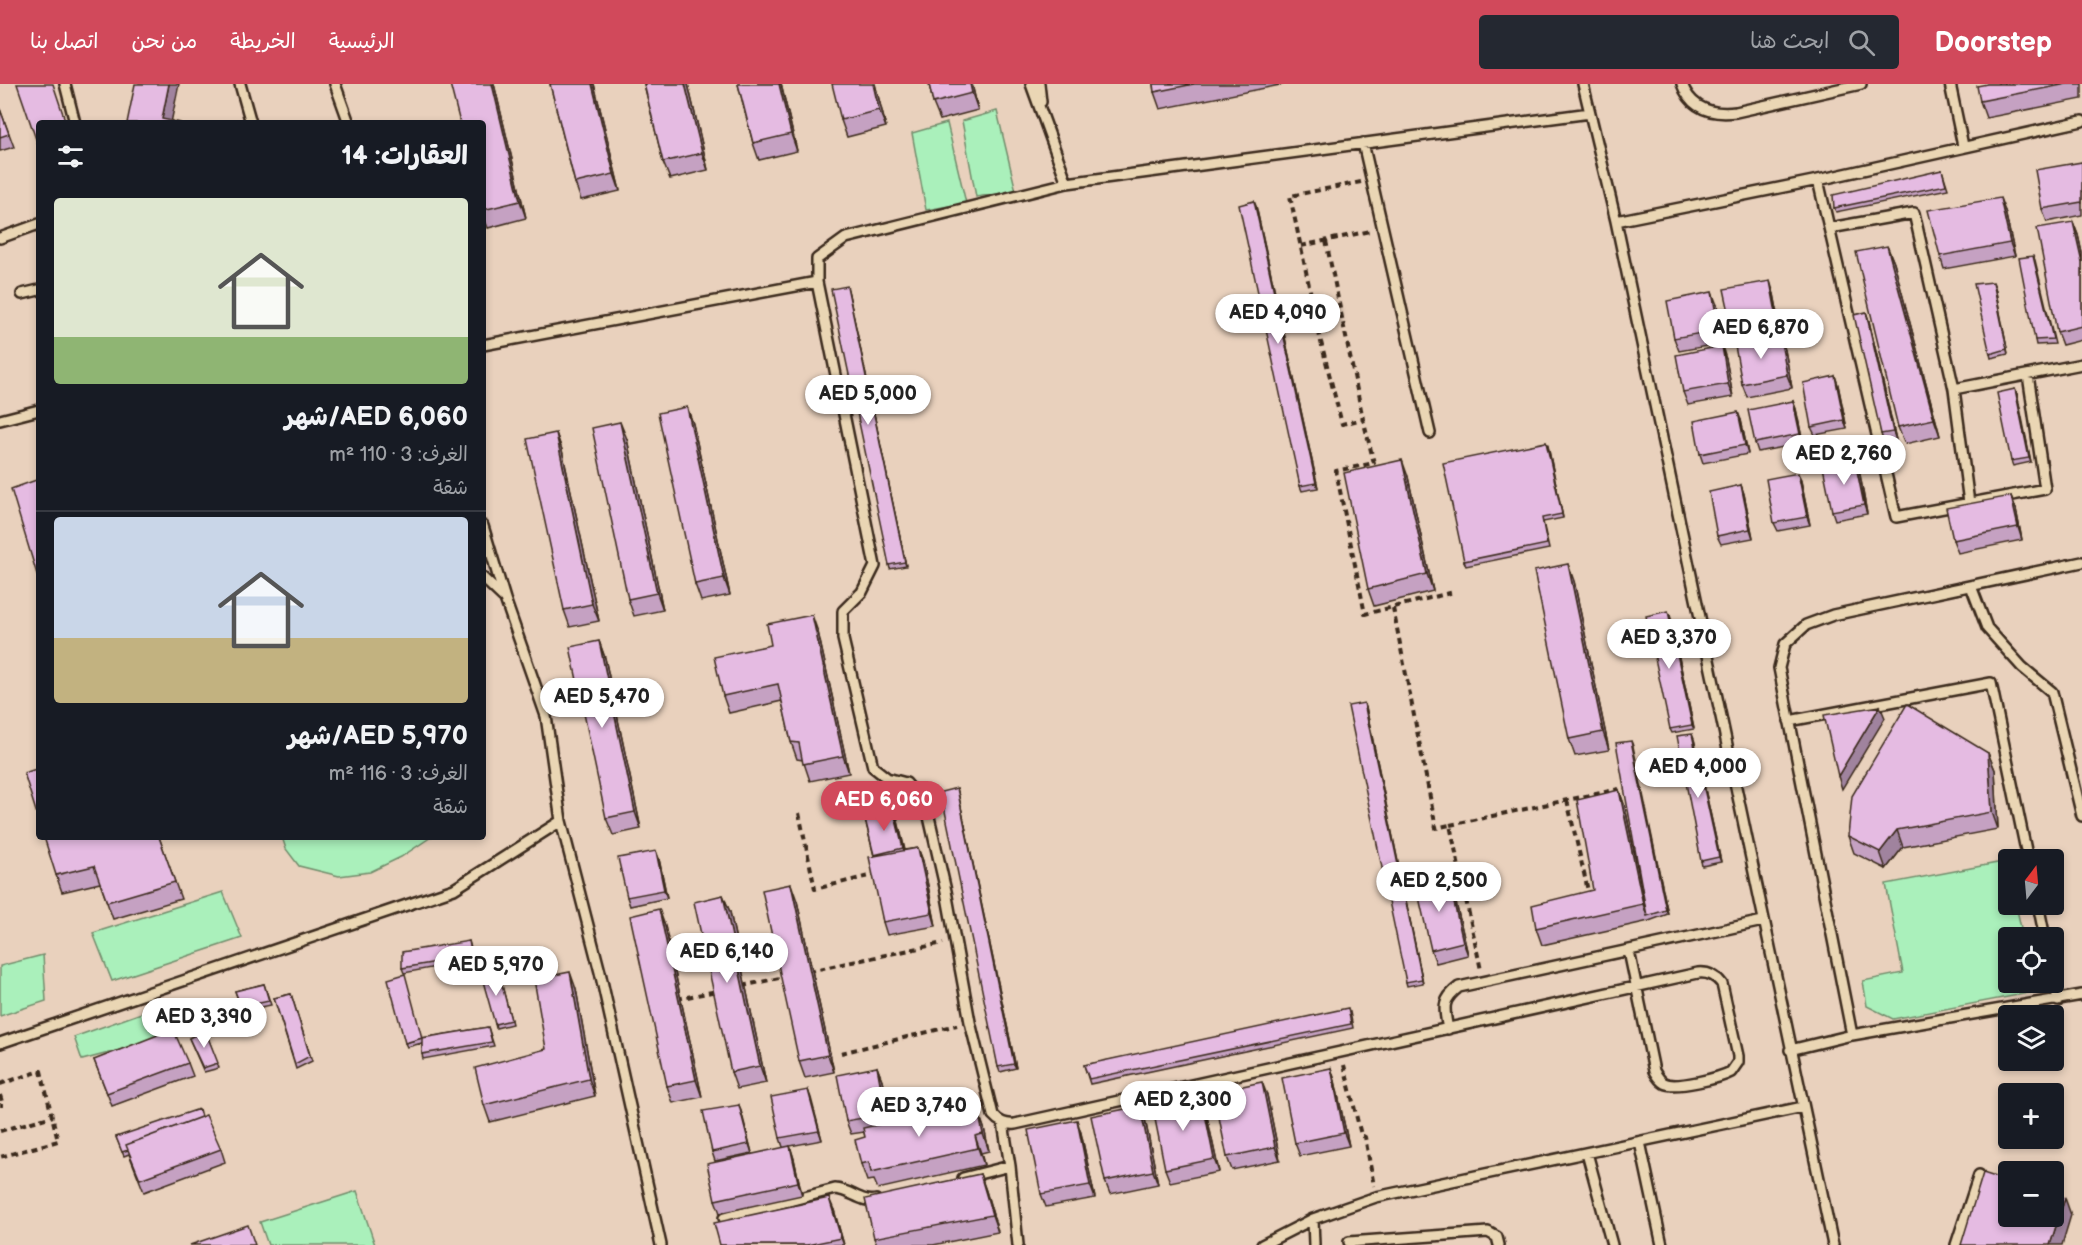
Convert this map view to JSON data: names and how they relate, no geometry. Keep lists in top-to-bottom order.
{
  "north": "top",
  "page": {
    "header": "Doorstep",
    "search": "ابحث هنا",
    "nav": [
      "الرئيسية",
      "الخريطة",
      "من نحن",
      "اتصل بنا"
    ],
    "heading": "العقارات: 14",
    "list": [
      {
        "name": "AED 6,060/شهر",
        "note": "الغرف: 3 · 110 m² · شقة"
      },
      {
        "name": "AED 5,970/شهر",
        "note": "الغرف: 3 · 116 m² · شقة"
      }
    ],
    "price": [
      "AED 4,090",
      "AED 6,870",
      "AED 5,000",
      "AED 2,760",
      "AED 3,370",
      "AED 5,470",
      "AED 4,000",
      "AED 6,060",
      "AED 2,500",
      "AED 6,140",
      "AED 5,970",
      "AED 3,390",
      "AED 2,300",
      "AED 3,740"
    ],
    "map_buttons": ["+", "−"]
  }
}
